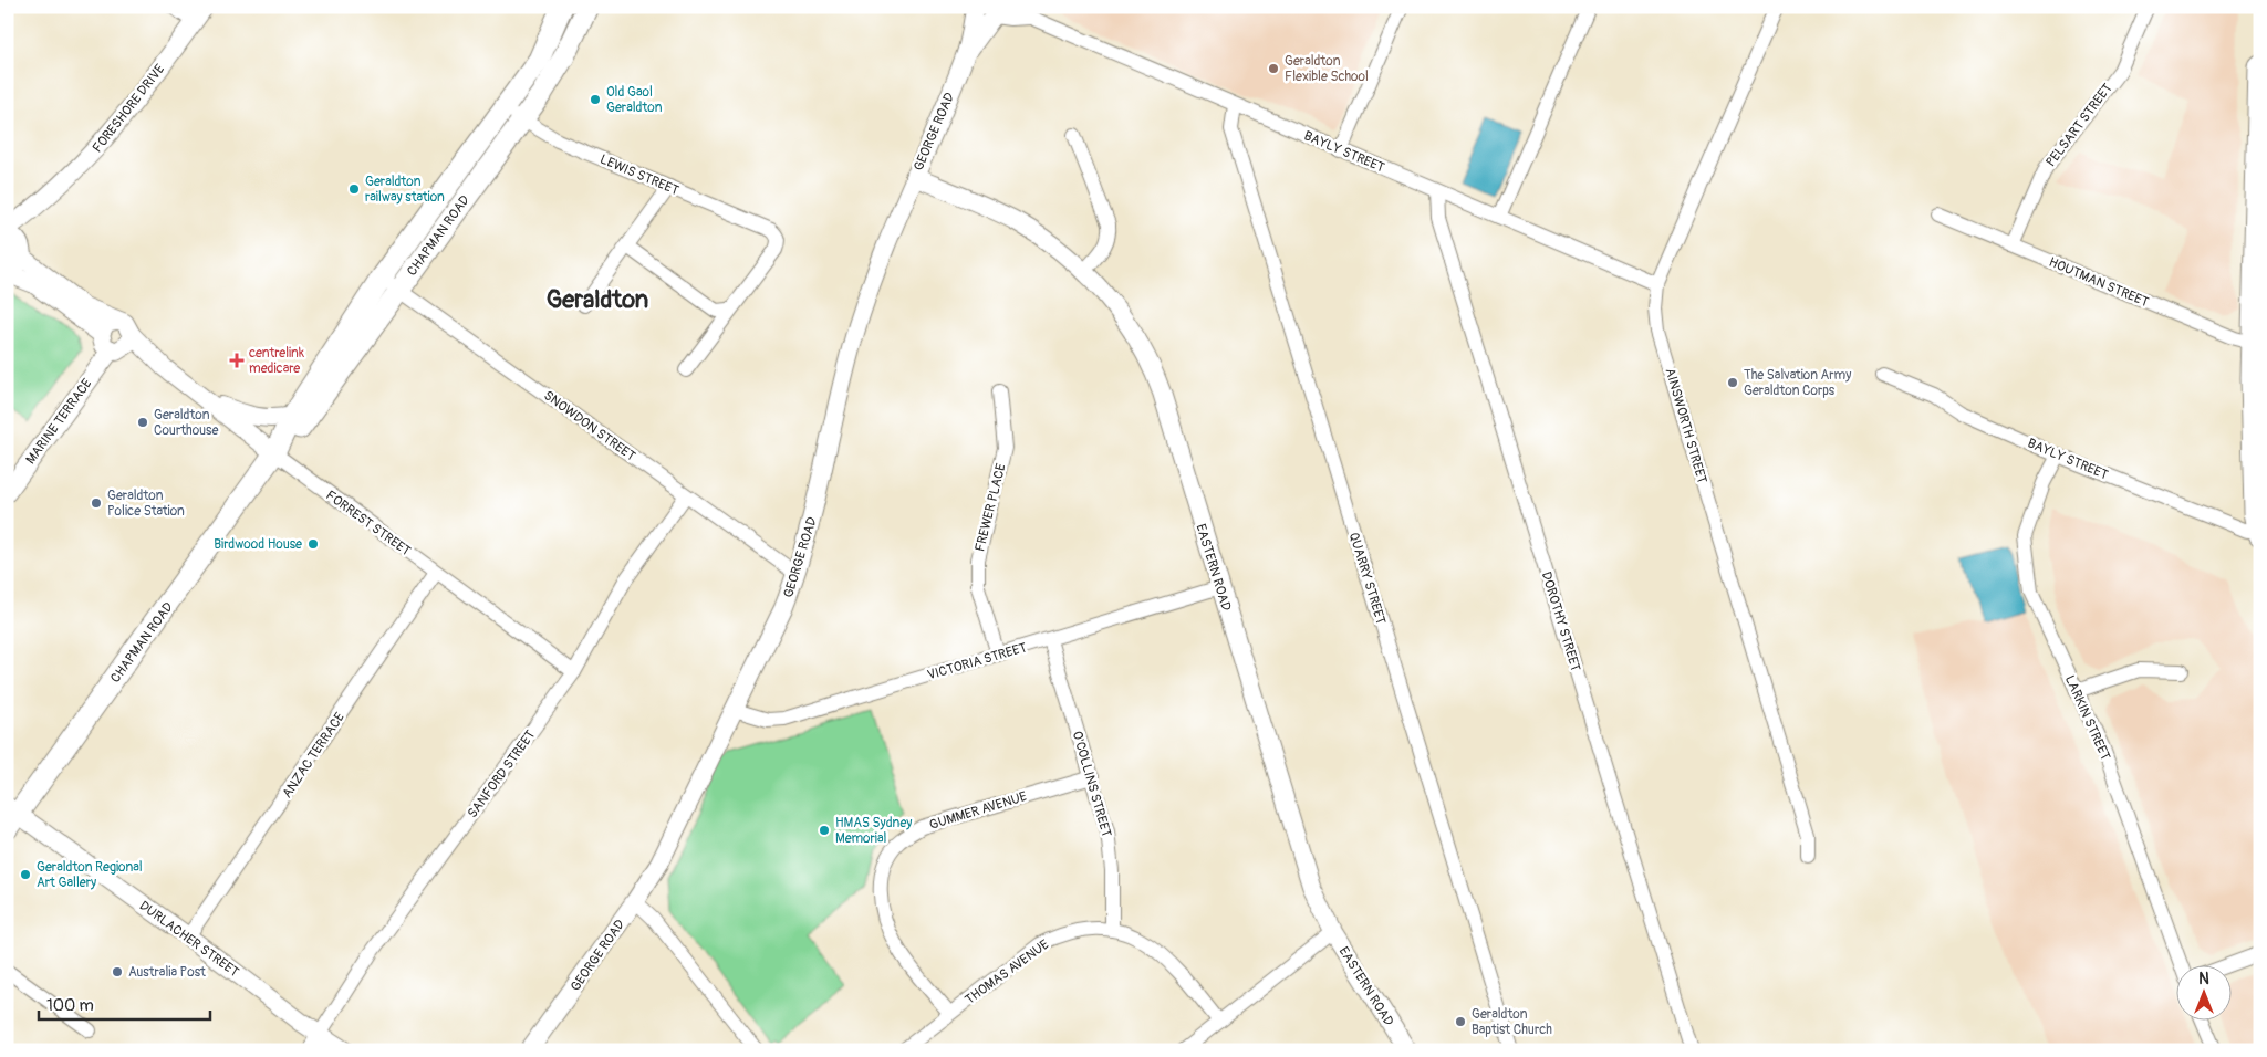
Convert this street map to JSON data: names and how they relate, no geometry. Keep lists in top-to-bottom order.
{
  "streets": {
    "main road": ["CHAPMAN ROAD"],
    "street": [
      "FORESHORE DRIVE",
      "PELSART STREET",
      "GEORGE ROAD",
      "BAYLY STREET",
      "LEWIS STREET",
      "HOUTMAN STREET",
      "MARINE TERRACE",
      "SNOWDON STREET",
      "AINSWORTH STREET",
      "FREWER PLACE",
      "FORREST STREET",
      "EASTERN ROAD",
      "QUARRY STREET",
      "DOROTHY STREET",
      "VICTORIA STREET",
      "LARKIN STREET",
      "ANZAC TERRACE",
      "SANFORD STREET",
      "O'COLLINS STREET",
      "GUMMER AVENUE",
      "DURLACHER STREET",
      "THOMAS AVENUE"
    ]
  },
  "crossings": [
    ["FORESHORE DRIVE", "FORREST STREET"],
    ["PELSART STREET", "HOUTMAN STREET"],
    ["GEORGE ROAD", "BAYLY STREET"],
    ["GEORGE ROAD", "SNOWDON STREET"],
    ["GEORGE ROAD", "EASTERN ROAD"],
    ["GEORGE ROAD", "VICTORIA STREET"],
    ["BAYLY STREET", "AINSWORTH STREET"],
    ["BAYLY STREET", "QUARRY STREET"],
    ["BAYLY STREET", "DOROTHY STREET"],
    ["BAYLY STREET", "LARKIN STREET"],
    ["LEWIS STREET", "CHAPMAN ROAD"],
    ["CHAPMAN ROAD", "SNOWDON STREET"],
    ["CHAPMAN ROAD", "FORREST STREET"],
    ["CHAPMAN ROAD", "DURLACHER STREET"],
    ["MARINE TERRACE", "FORREST STREET"],
    ["SNOWDON STREET", "SANFORD STREET"],
    ["FREWER PLACE", "VICTORIA STREET"],
    ["FORREST STREET", "ANZAC TERRACE"],
    ["FORREST STREET", "SANFORD STREET"],
    ["EASTERN ROAD", "VICTORIA STREET"],
    ["VICTORIA STREET", "O'COLLINS STREET"],
    ["ANZAC TERRACE", "DURLACHER STREET"],
    ["SANFORD STREET", "DURLACHER STREET"],
    ["O'COLLINS STREET", "GUMMER AVENUE"],
    ["O'COLLINS STREET", "THOMAS AVENUE"],
    ["GUMMER AVENUE", "THOMAS AVENUE"]
  ],
  "districts": ["Geraldton"],
  "places": {
    "other": [
      "Geraldton Flexible School",
      "Old Gaol Geraldton",
      "Geraldton railway station",
      "The Salvation Army Geraldton Corps",
      "Geraldton Courthouse",
      "Geraldton Police Station",
      "Birdwood House",
      "HMAS Sydney Memorial",
      "Geraldton Regional Art Gallery",
      "Australia Post",
      "Geraldton Baptist Church"
    ],
    "health": ["centrelink medicare"]
  },
  "scale_bar": "100 m",
  "north": "top"
}
